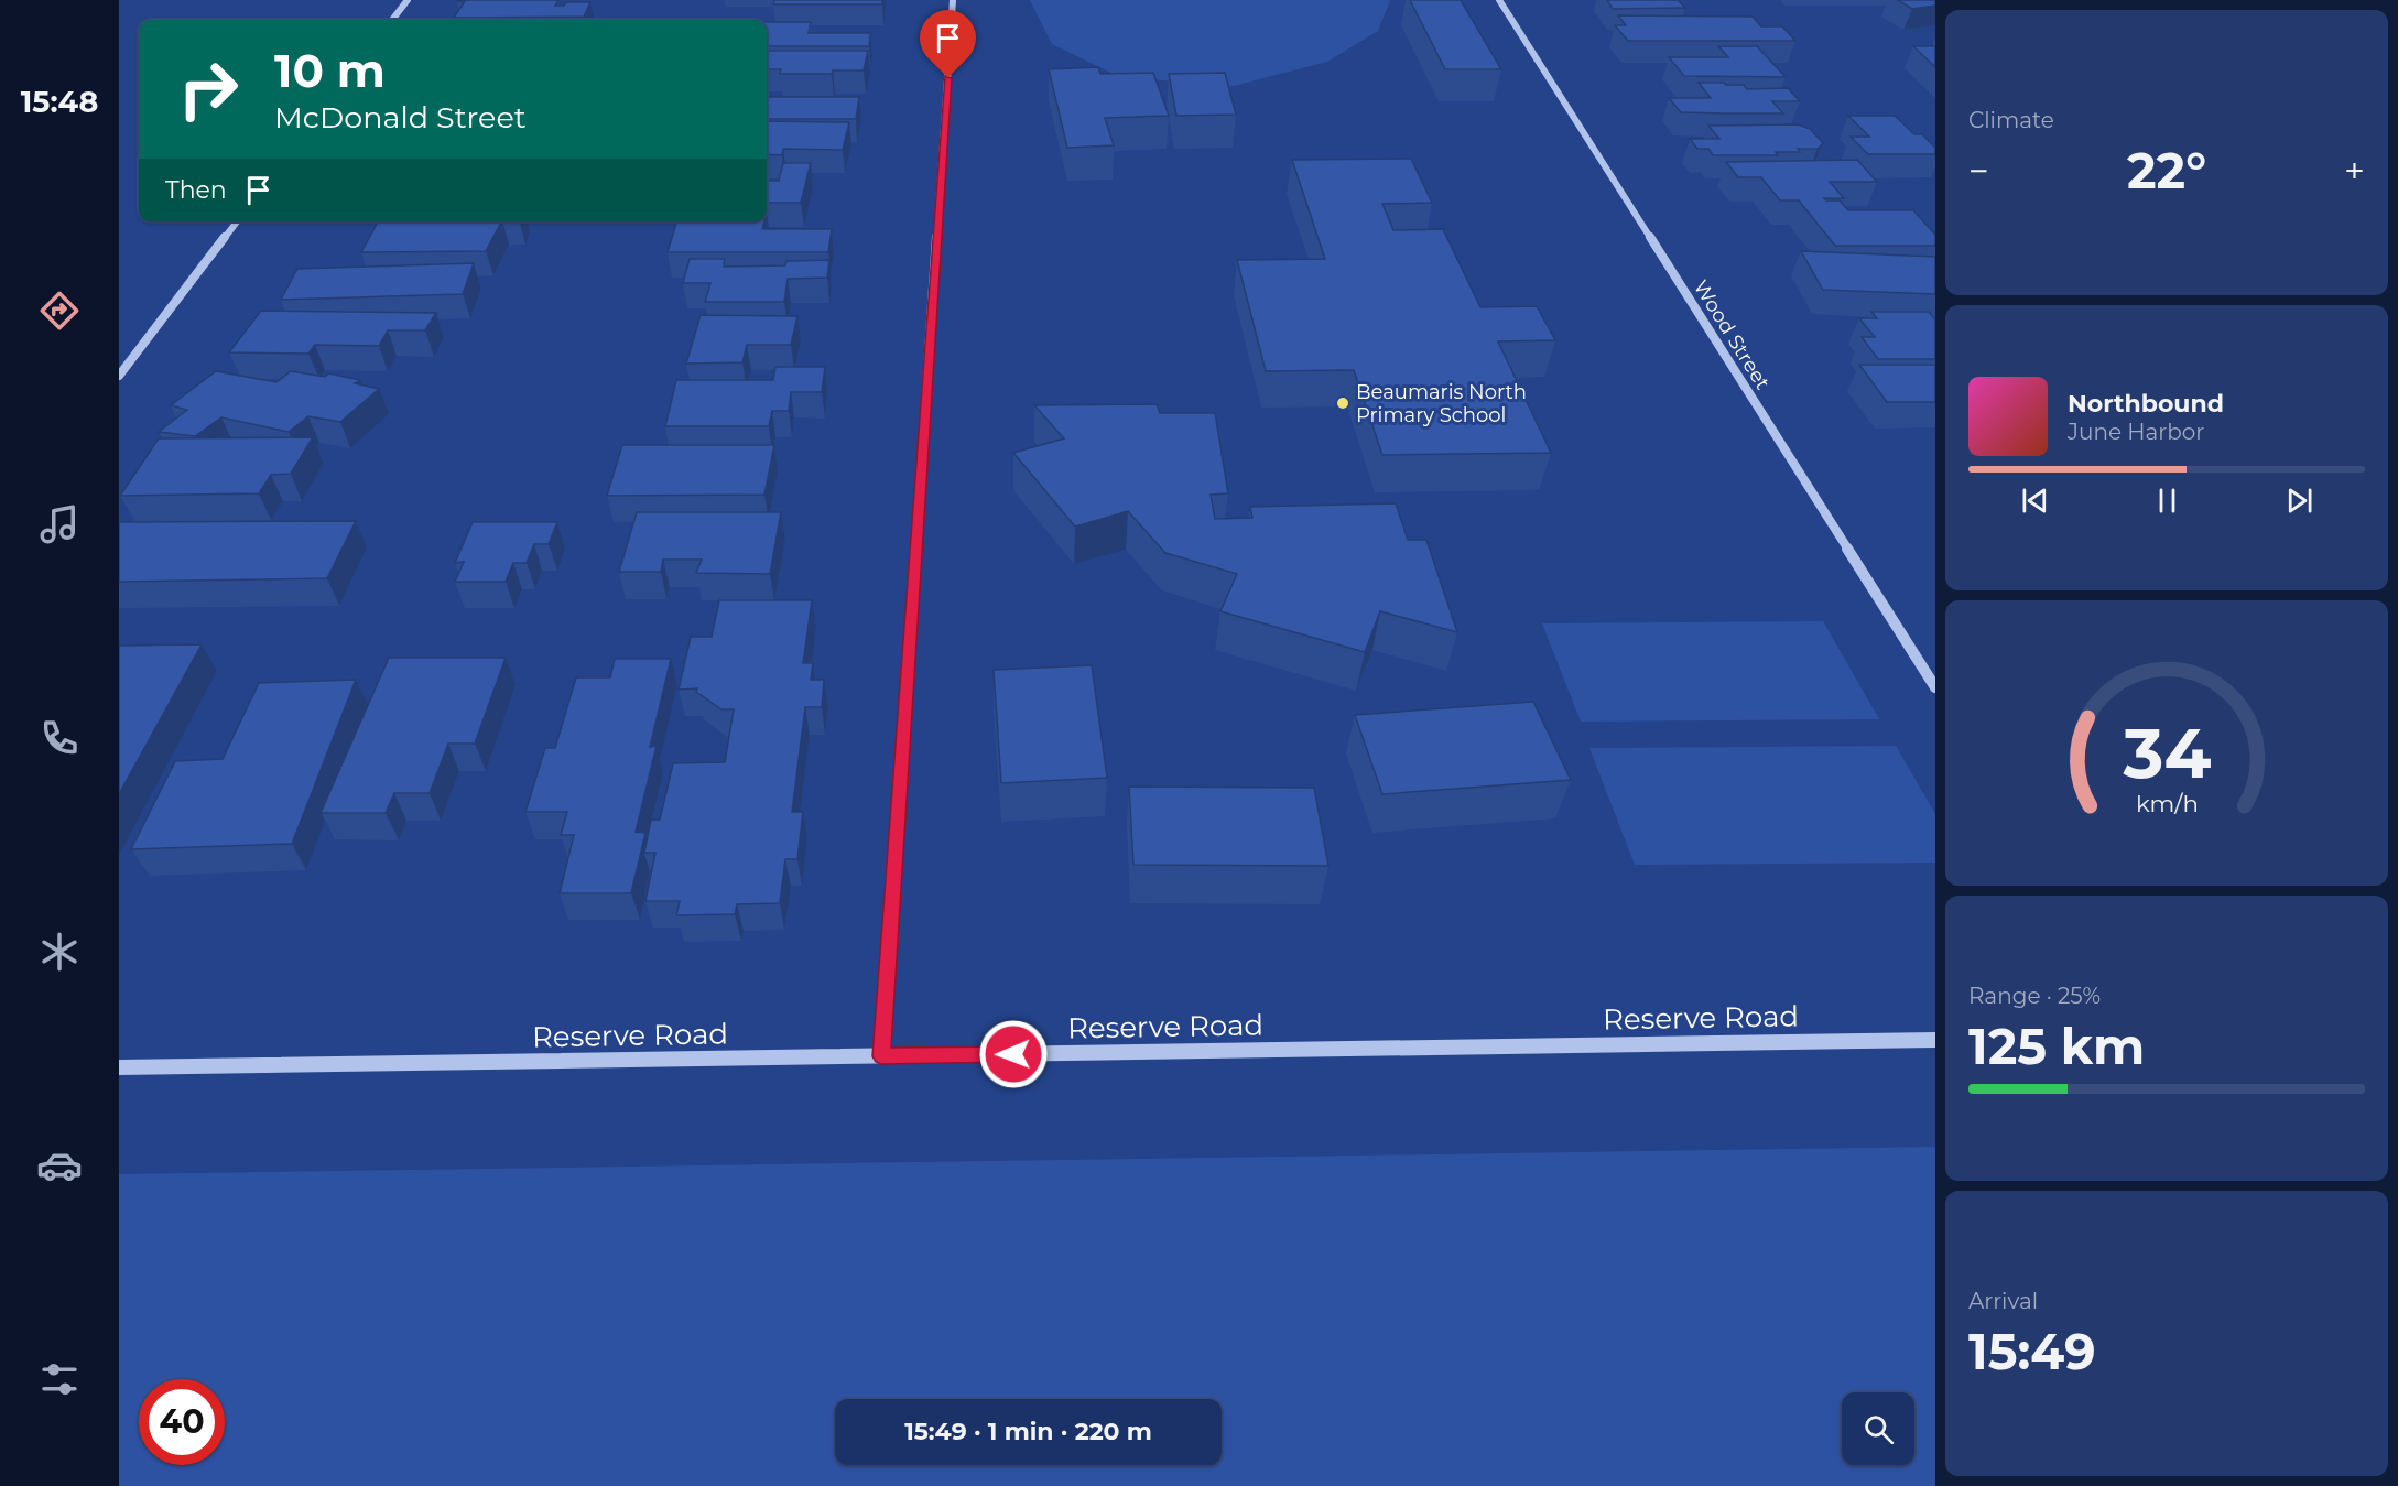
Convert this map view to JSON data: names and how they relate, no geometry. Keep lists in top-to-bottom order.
{
  "streets": {
    "street": ["Wood Street", "Reserve Road"]
  },
  "places": ["Beaumaris North Primary School"],
  "page": {
    "tabs": "15:48",
    "tile": [
      "Climate",
      ["Range · 25%", "125 km"],
      ["Arrival", "15:49"]
    ],
    "turn": ["10 m", "McDonald Street"],
    "heat": ["−", "22°", "+"],
    "then": "Then",
    "song": ["Northbound", "June Harbor"],
    "limit": "40",
    "trip": "15:49 · 1 min · 220 m",
    "gauge": ["34", "km/h"]
  }
}
